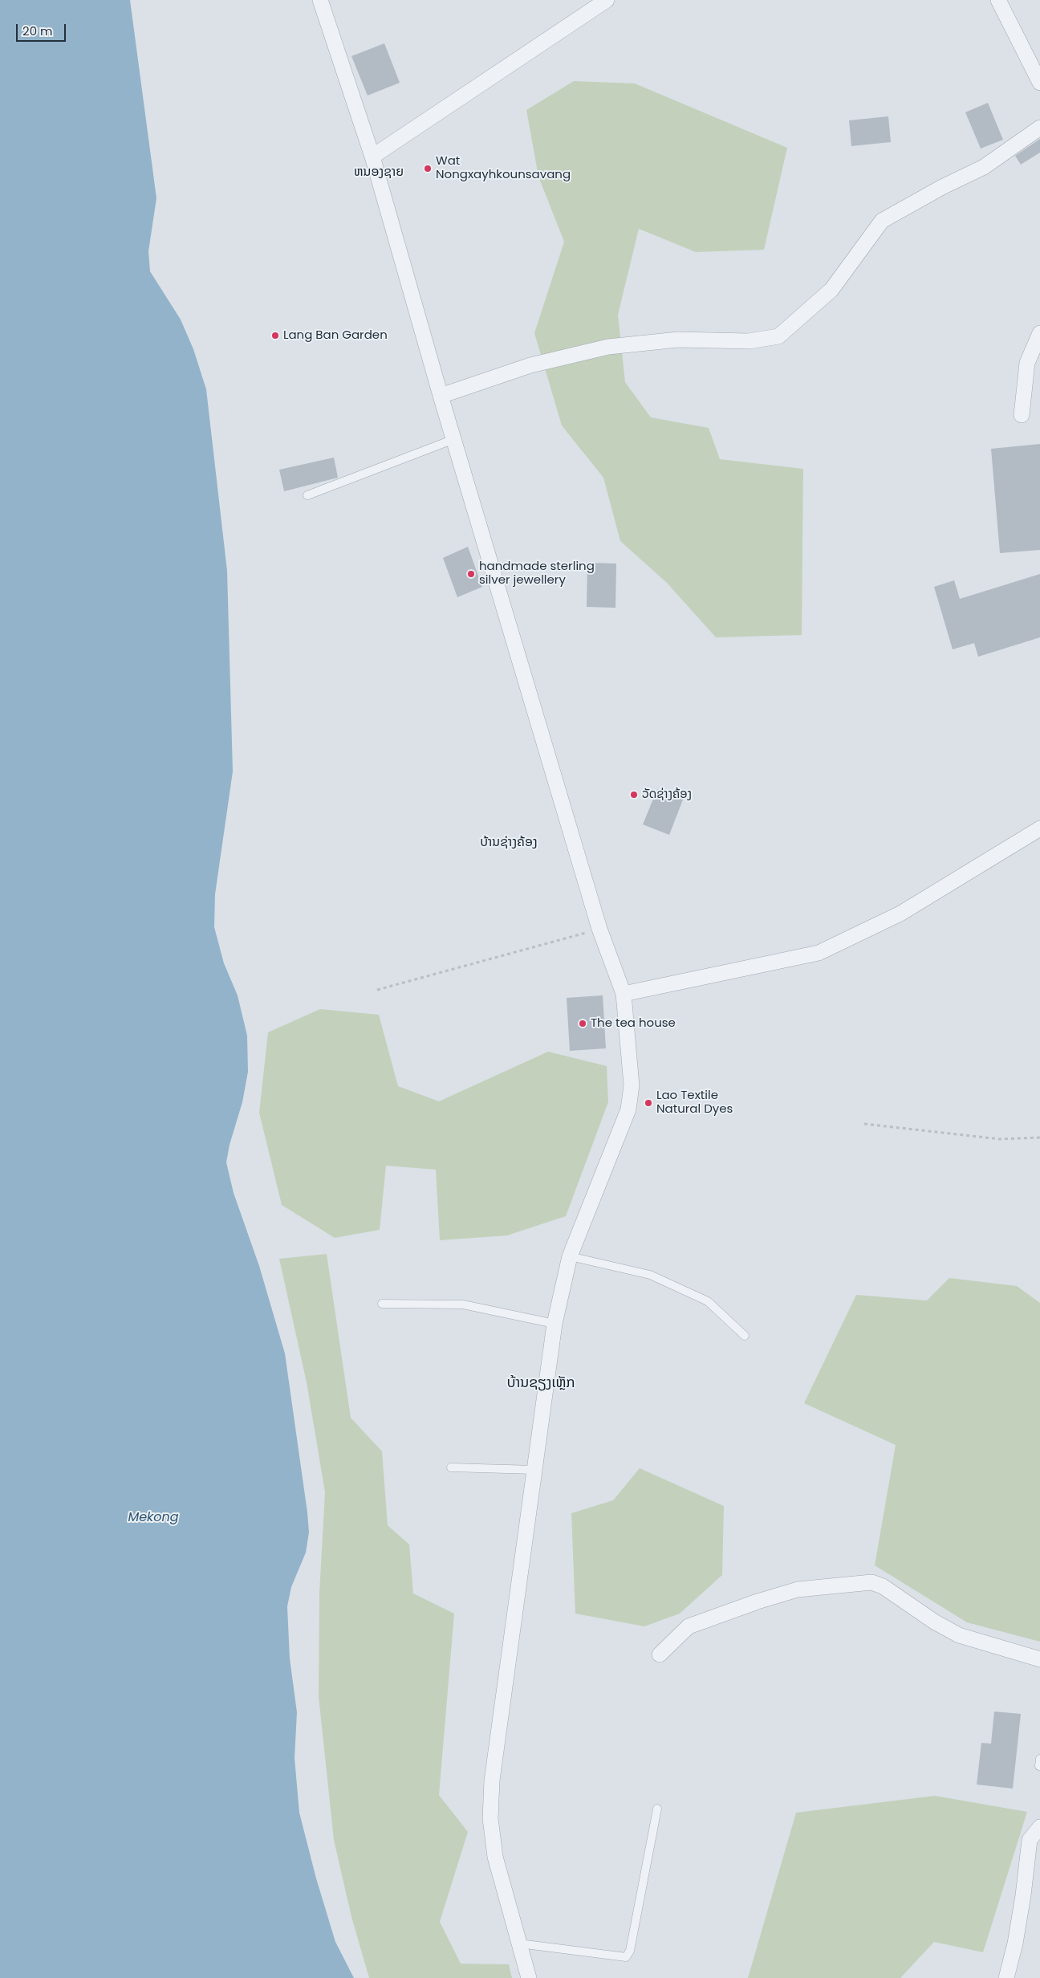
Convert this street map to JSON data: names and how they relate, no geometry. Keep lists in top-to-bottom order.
{
  "districts": ["ຫນອງຊາຍ", "ບ້ານຊ່າງຄ້ອງ", "ບ້ານຊຽງເຫຼັກ"],
  "water": ["Mekong"],
  "places": [
    "Wat Nongxayhkounsavang",
    "Lang Ban Garden",
    "handmade sterling silver jewellery",
    "ວັດຊ່າງຄ້ອງ",
    "The tea house",
    "Lao Textile Natural Dyes"
  ],
  "scale_bar": "20 m"
}
